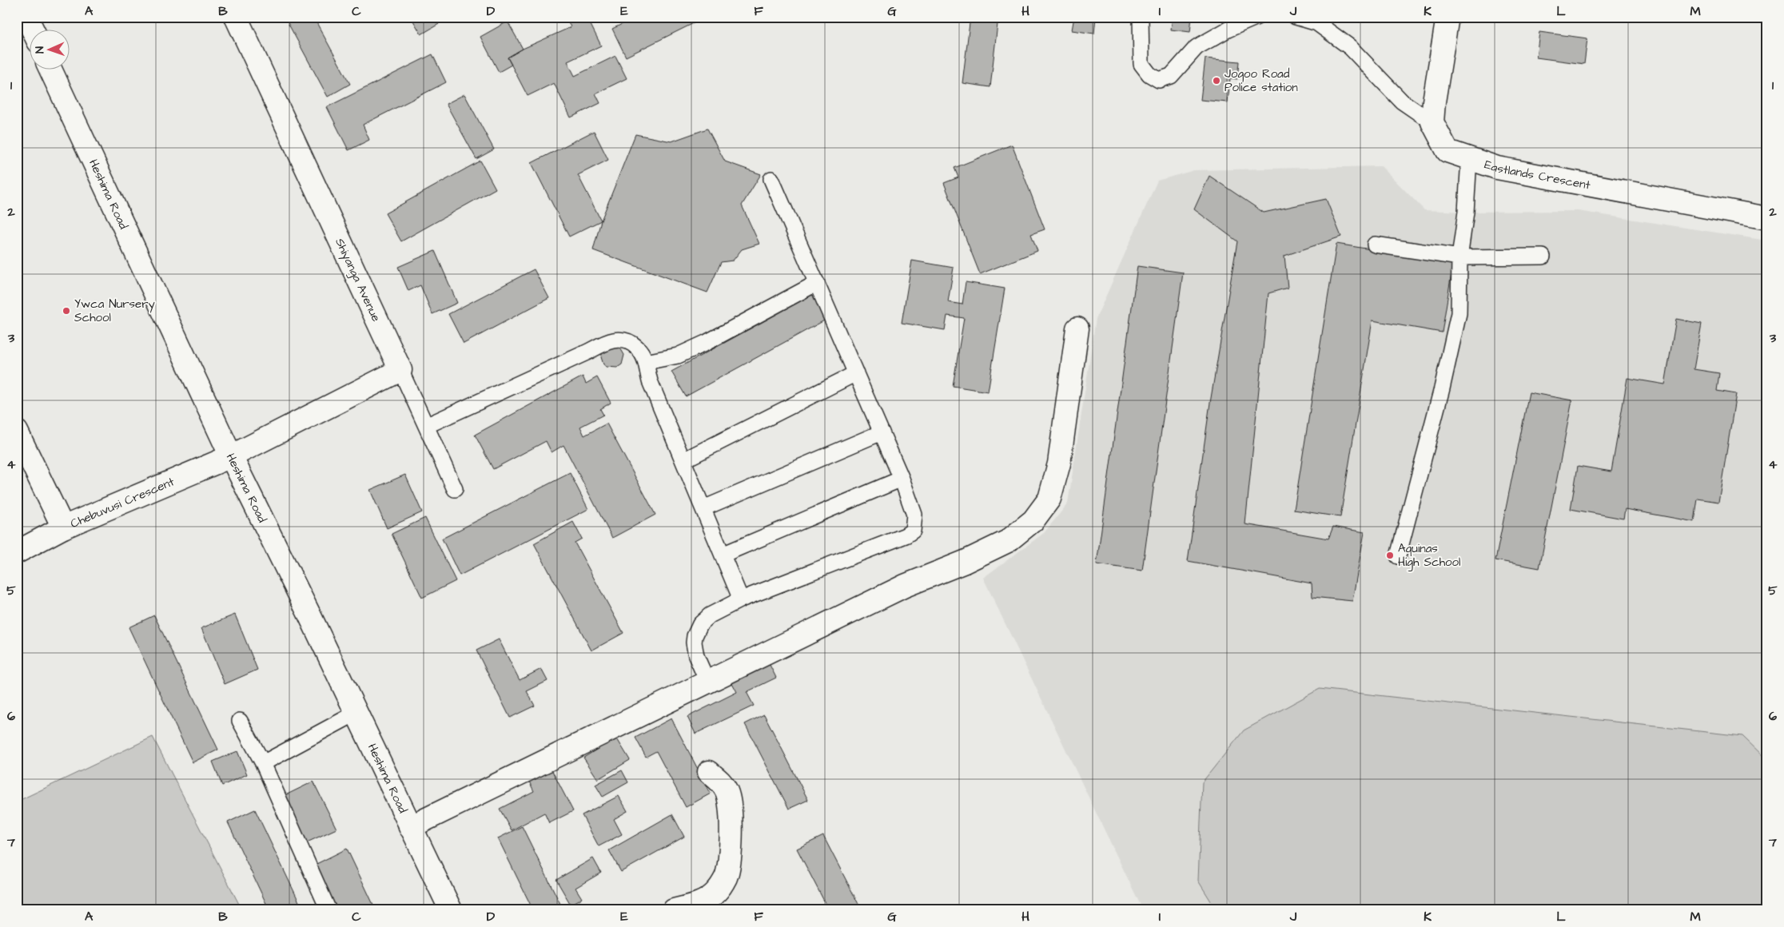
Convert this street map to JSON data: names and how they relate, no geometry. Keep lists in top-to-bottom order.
{
  "streets": {
    "street": [
      "Eastlands Crescent",
      "Heshima Road",
      "Shiyanga Avenue",
      "Chebuvusi Crescent"
    ]
  },
  "crossings": [
    ["Heshima Road", "Chebuvusi Crescent"]
  ],
  "places": ["Jogoo Road Police station", "Ywca Nursery School", "Aquinas High School"],
  "north": "left",
  "grid": {
    "columns": [
      "A",
      "B",
      "C",
      "D",
      "E",
      "F",
      "G",
      "H",
      "I",
      "J",
      "K",
      "L",
      "M"
    ],
    "rows": [
      "1",
      "2",
      "3",
      "4",
      "5",
      "6",
      "7"
    ]
  }
}
